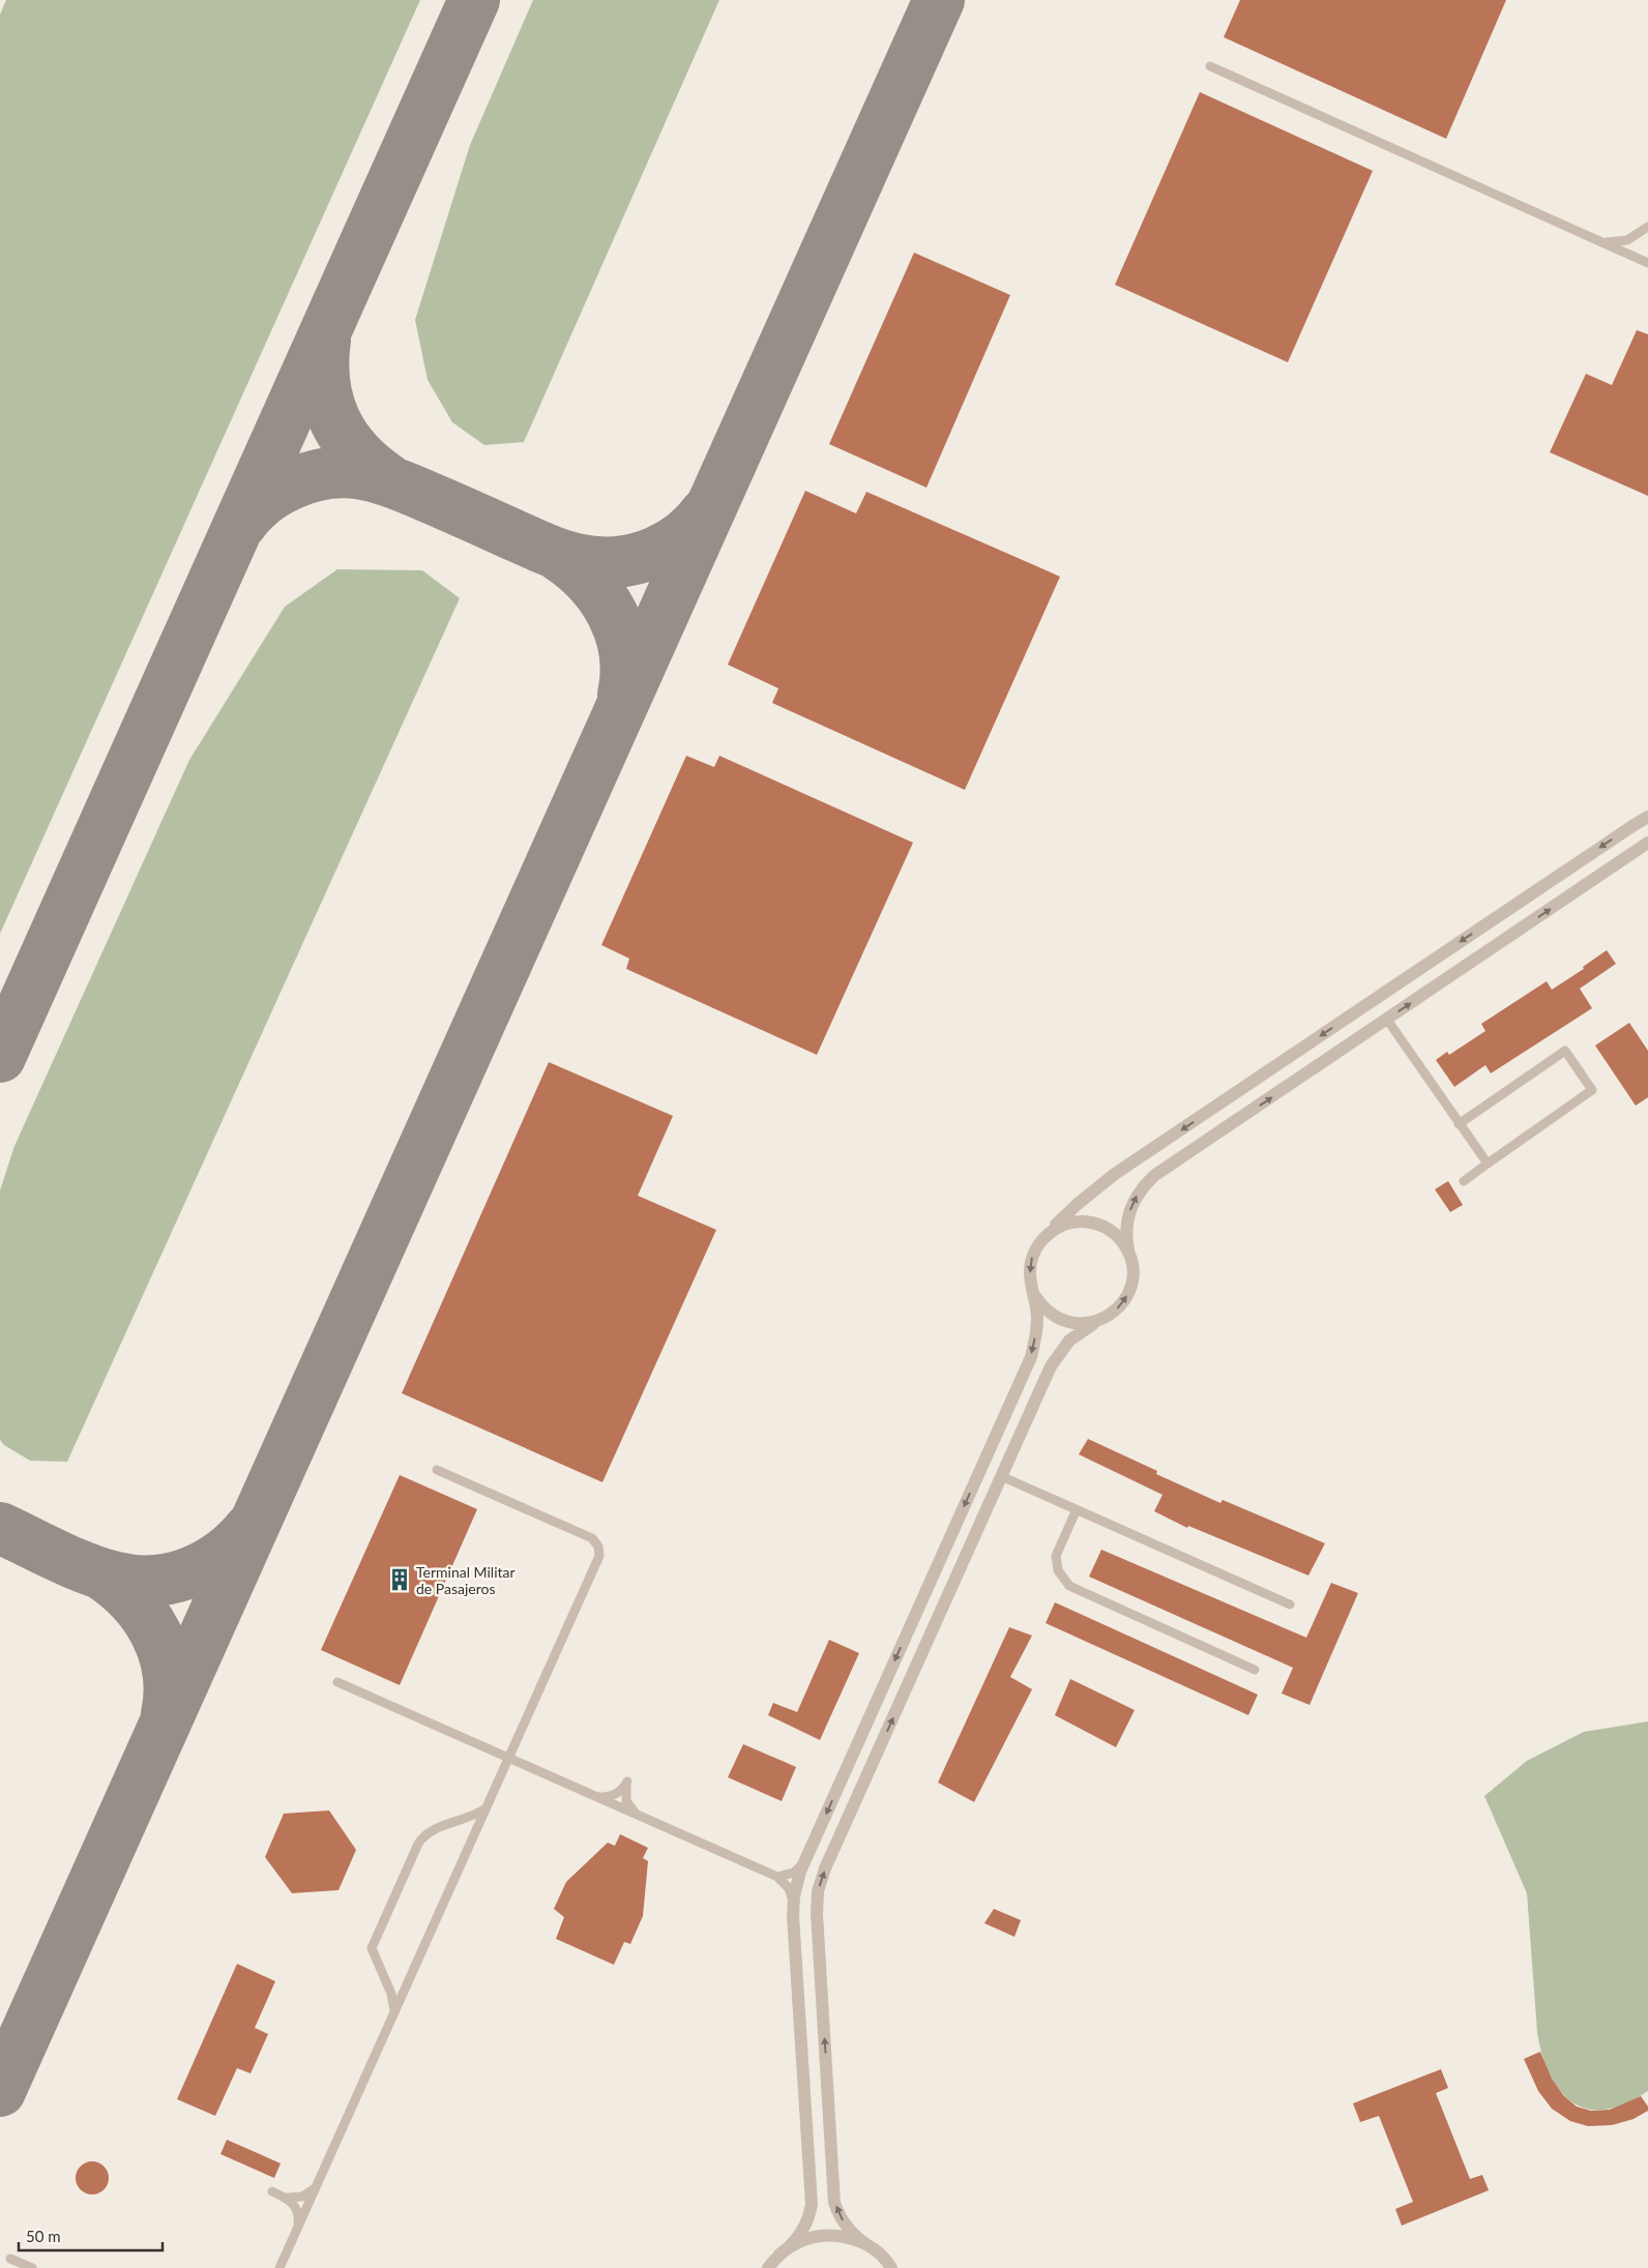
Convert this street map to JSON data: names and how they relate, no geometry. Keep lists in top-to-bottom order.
{
  "places": {
    "building": ["Terminal Militar de Pasajeros"]
  },
  "scale_bar": "50 m"
}
